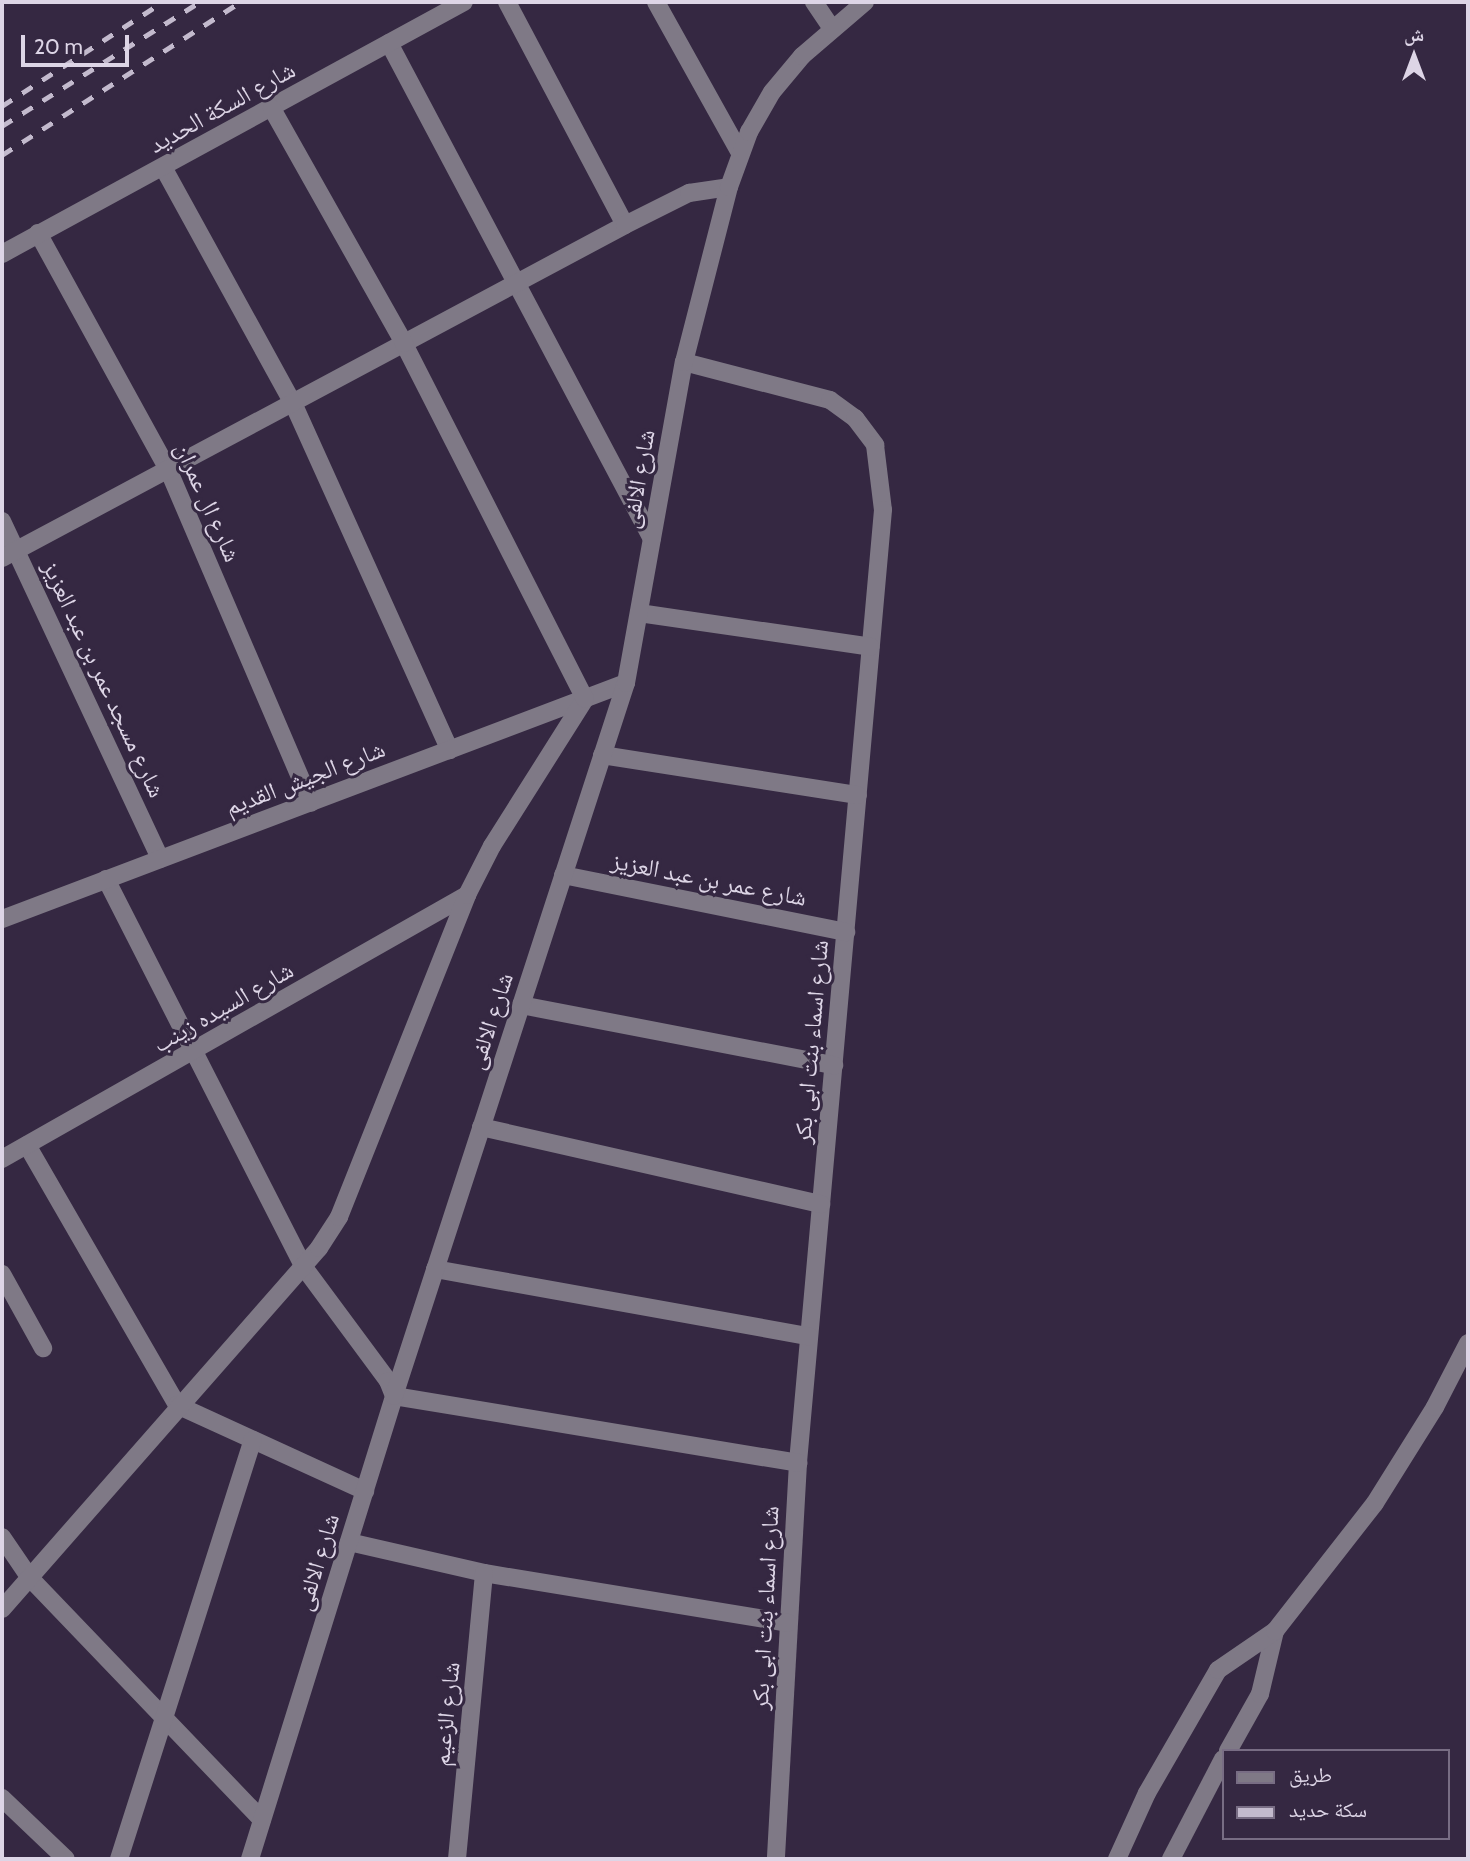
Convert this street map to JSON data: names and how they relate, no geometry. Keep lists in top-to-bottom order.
{
  "streets": {
    "street": [
      "شارع السكة الحديد",
      "شارع الالفى",
      "شارع ال عمران",
      "شارع مسجد عمر بن عبد العزيز",
      "شارع الجيش القديم",
      "شارع عمر بن عبد العزيز",
      "شارع السيده زينب",
      "شارع اسماء بنت ابى بكر",
      "شارع الزعيم"
    ]
  },
  "crossings": [
    ["شارع السكة الحديد", "شارع ال عمران"],
    ["شارع الالفى", "شارع الجيش القديم"],
    ["شارع الالفى", "شارع عمر بن عبد العزيز"],
    ["شارع الالفى", "شارع اسماء بنت ابى بكر"],
    ["شارع ال عمران", "شارع الجيش القديم"],
    ["شارع مسجد عمر بن عبد العزيز", "شارع الجيش القديم"],
    ["شارع عمر بن عبد العزيز", "شارع اسماء بنت ابى بكر"]
  ],
  "legend": ["طريق", "سكة حديد"],
  "scale_bar": "20 m",
  "north": "top"
}
